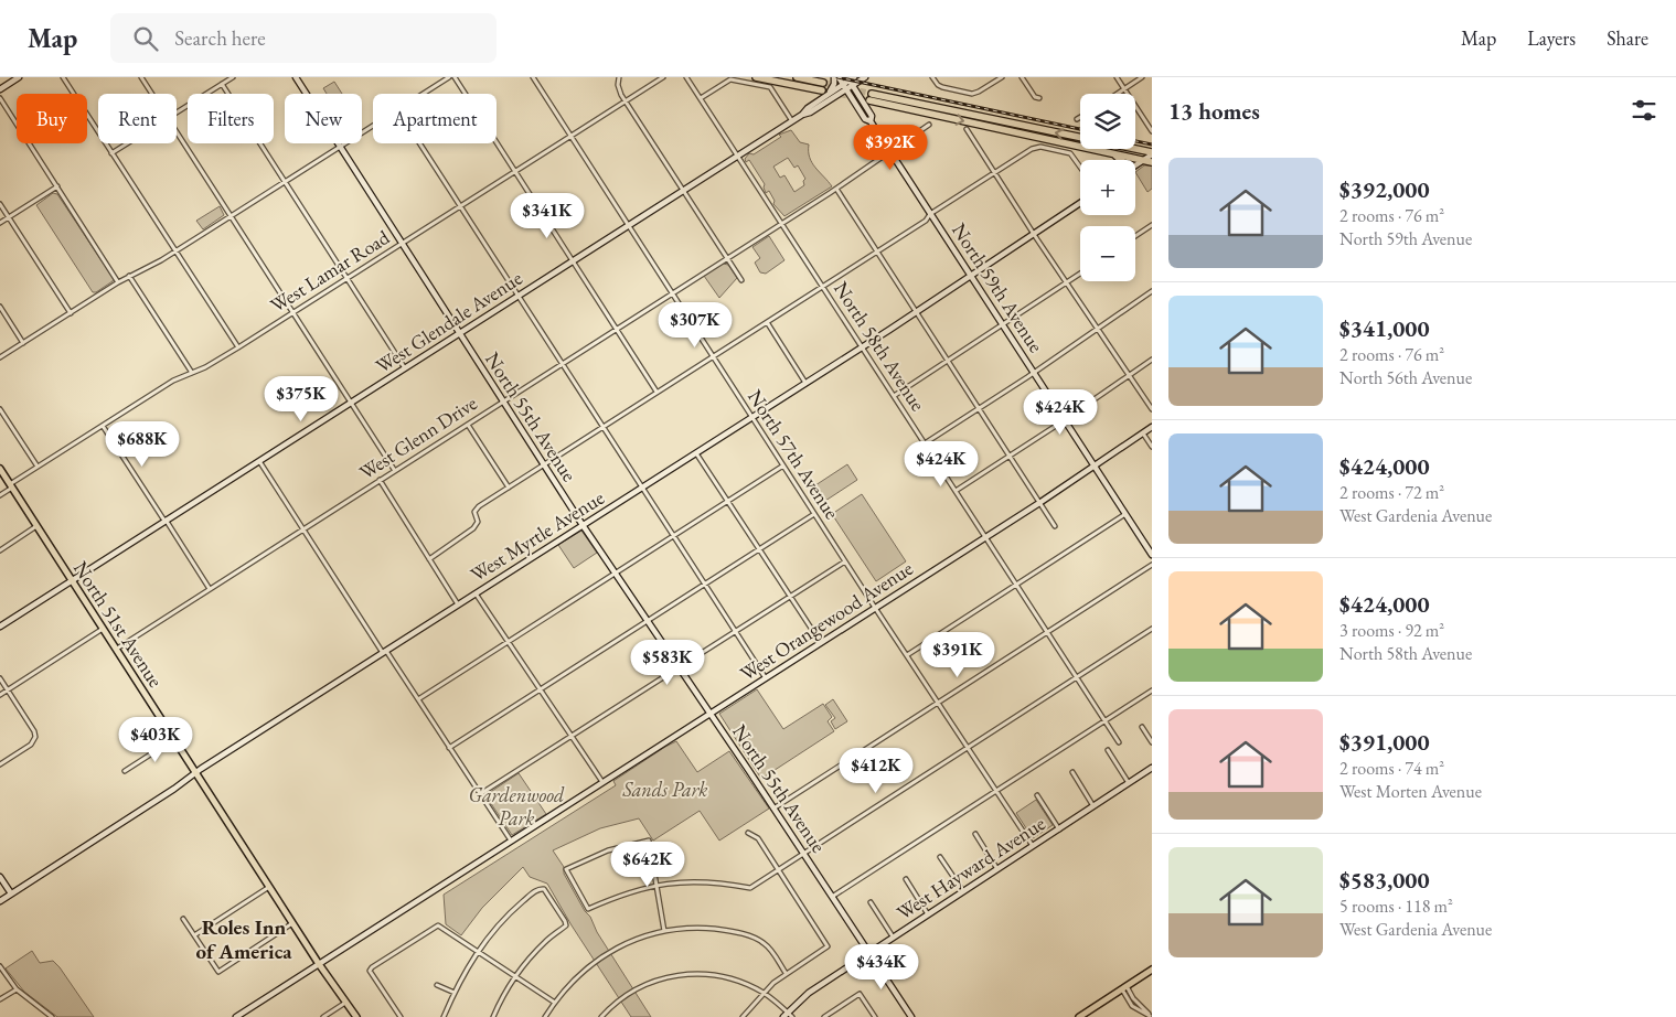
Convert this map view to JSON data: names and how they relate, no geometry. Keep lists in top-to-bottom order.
{
  "streets": {
    "main road": ["North 51st Avenue"],
    "street": [
      "West Lamar Road",
      "North 59th Avenue",
      "West Glendale Avenue",
      "North 58th Avenue",
      "North 55th Avenue",
      "West Glenn Drive",
      "North 57th Avenue",
      "West Myrtle Avenue",
      "West Orangewood Avenue",
      "West Hayward Avenue"
    ]
  },
  "crossings": [
    ["West Lamar Road", "North 55th Avenue"],
    ["West Lamar Road", "North 57th Avenue"],
    ["West Lamar Road", "North 51st Avenue"],
    ["North 59th Avenue", "West Glendale Avenue"],
    ["North 59th Avenue", "West Glenn Drive"],
    ["North 59th Avenue", "West Myrtle Avenue"],
    ["North 59th Avenue", "West Orangewood Avenue"],
    ["West Glendale Avenue", "North 58th Avenue"],
    ["West Glendale Avenue", "North 55th Avenue"],
    ["West Glendale Avenue", "North 57th Avenue"],
    ["West Glendale Avenue", "North 51st Avenue"],
    ["North 58th Avenue", "West Glenn Drive"],
    ["North 58th Avenue", "West Myrtle Avenue"],
    ["North 58th Avenue", "West Orangewood Avenue"],
    ["North 55th Avenue", "West Glenn Drive"],
    ["North 55th Avenue", "West Myrtle Avenue"],
    ["North 55th Avenue", "West Orangewood Avenue"],
    ["North 55th Avenue", "West Hayward Avenue"],
    ["West Glenn Drive", "North 57th Avenue"],
    ["West Glenn Drive", "North 51st Avenue"],
    ["North 57th Avenue", "West Myrtle Avenue"],
    ["North 57th Avenue", "West Orangewood Avenue"],
    ["North 57th Avenue", "West Hayward Avenue"],
    ["West Myrtle Avenue", "North 51st Avenue"],
    ["West Orangewood Avenue", "North 51st Avenue"]
  ],
  "districts": ["Roles Inn of America"],
  "parks": ["Sands Park", "Gardenwood Park"],
  "page": {
    "header": "Map",
    "search": "Search here",
    "nav": ["Map", "Layers", "Share"],
    "heading": "13 homes",
    "map_buttons": ["+", "−"],
    "chip": [
      "Buy",
      "Rent",
      "Filters",
      "New",
      "Apartment"
    ],
    "price": [
      "$392K",
      "$341K",
      "$307K",
      "$375K",
      "$424K",
      "$688K",
      "$424K",
      "$391K",
      "$583K",
      "$403K",
      "$412K",
      "$642K",
      "$434K"
    ],
    "list": [
      {
        "name": "$392,000",
        "note": "2 rooms · 76 m² · North 59th Avenue"
      },
      {
        "name": "$341,000",
        "note": "2 rooms · 76 m² · North 56th Avenue"
      },
      {
        "name": "$424,000",
        "note": "2 rooms · 72 m² · West Gardenia Avenue"
      },
      {
        "name": "$424,000",
        "note": "3 rooms · 92 m² · North 58th Avenue"
      },
      {
        "name": "$391,000",
        "note": "2 rooms · 74 m² · West Morten Avenue"
      },
      {
        "name": "$583,000",
        "note": "5 rooms · 118 m² · West Gardenia Avenue"
      }
    ]
  }
}
